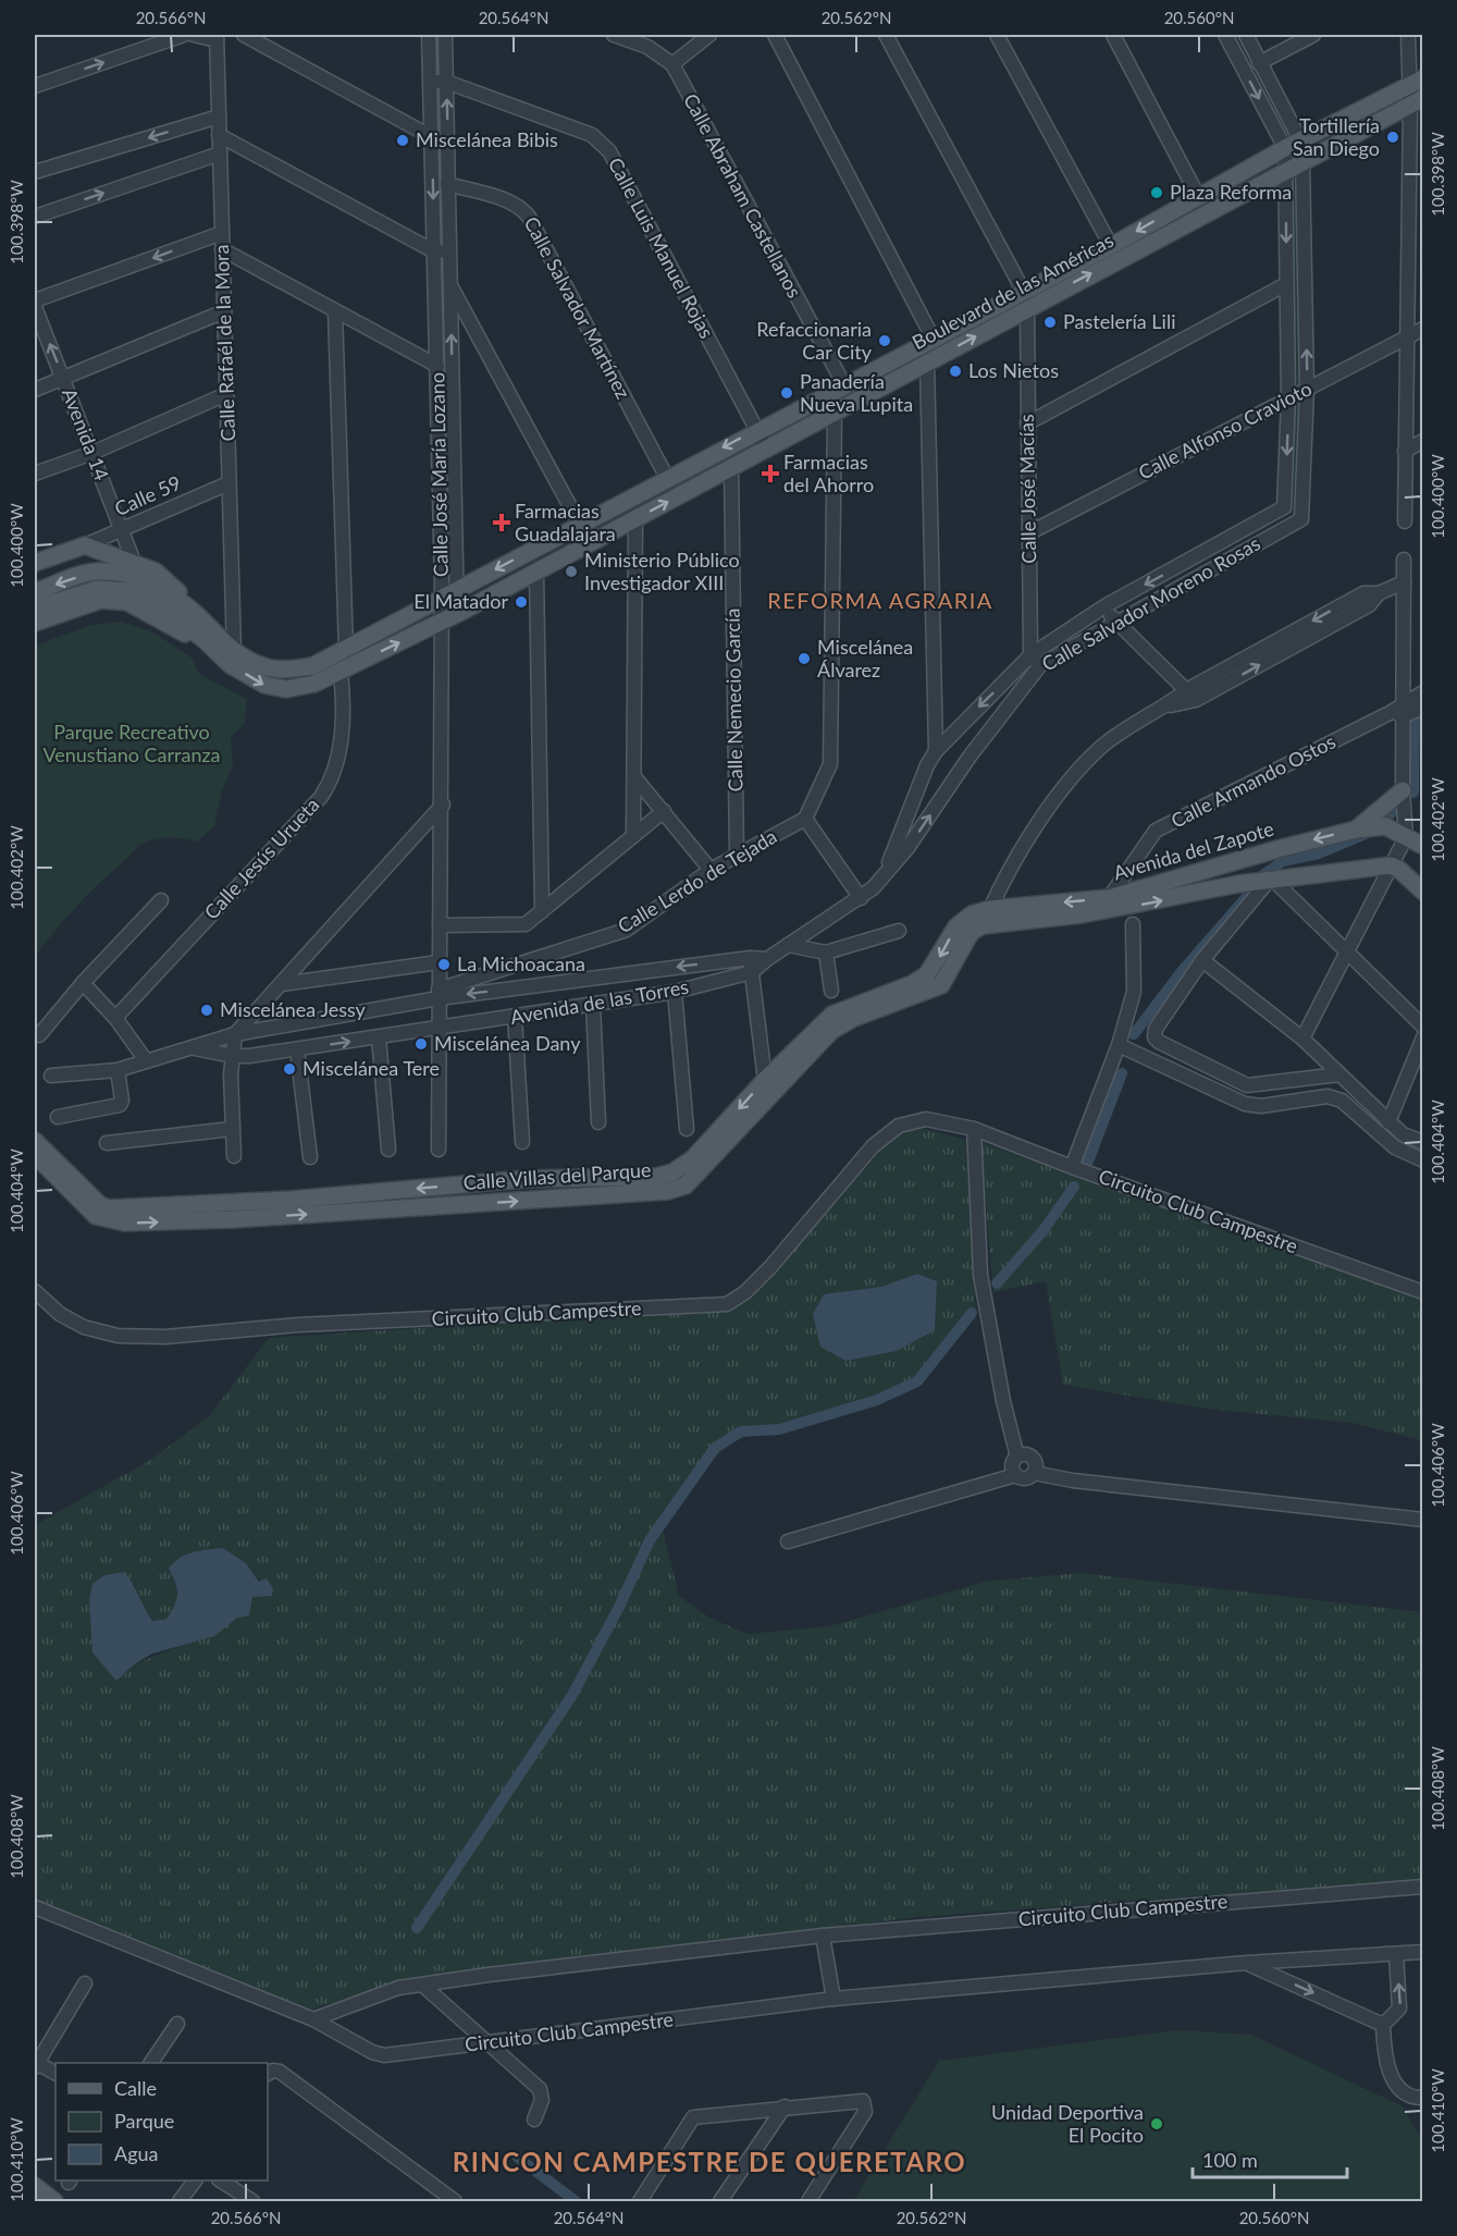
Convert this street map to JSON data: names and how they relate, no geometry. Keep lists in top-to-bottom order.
{
  "streets": {
    "main road": [
      "Boulevard de las Américas",
      "Calle 59",
      "Avenida del Zapote",
      "Calle Villas del Parque"
    ],
    "street": [
      "Calle Abraham Castellanos",
      "Calle Luis Manuel Rojas",
      "Calle Salvador Martínez",
      "Calle Rafaél de la Mora",
      "Calle Alfonso Cravioto",
      "Avenida 14",
      "Calle José María Lozano",
      "Calle José Macías",
      "Calle Salvador Moreno Rosas",
      "Calle Nemecio García",
      "Calle Armando Ostos",
      "Calle Jesús Urueta",
      "Calle Lerdo de Tejada",
      "Avenida de las Torres",
      "Circuito Club Campestre"
    ]
  },
  "crossings": [
    ["Calle Abraham Castellanos", "Boulevard de las Américas"],
    ["Calle Luis Manuel Rojas", "Boulevard de las Américas"],
    ["Calle Luis Manuel Rojas", "Calle José María Lozano"],
    ["Boulevard de las Américas", "Calle Salvador Martínez"],
    ["Boulevard de las Américas", "Calle Rafaél de la Mora"],
    ["Boulevard de las Américas", "Calle José María Lozano"],
    ["Boulevard de las Américas", "Calle José Macías"],
    ["Boulevard de las Américas", "Calle Salvador Moreno Rosas"],
    ["Boulevard de las Américas", "Calle Nemecio García"],
    ["Boulevard de las Américas", "Calle Jesús Urueta"],
    ["Calle Salvador Martínez", "Calle José María Lozano"],
    ["Calle Rafaél de la Mora", "Calle 59"],
    ["Calle Alfonso Cravioto", "Calle José Macías"],
    ["Calle Alfonso Cravioto", "Calle Salvador Moreno Rosas"],
    ["Avenida 14", "Calle 59"],
    ["Calle José María Lozano", "Calle Lerdo de Tejada"],
    ["Calle José María Lozano", "Avenida de las Torres"],
    ["Calle José Macías", "Calle Salvador Moreno Rosas"],
    ["Calle Salvador Moreno Rosas", "Avenida de las Torres"],
    ["Calle Nemecio García", "Calle Lerdo de Tejada"],
    ["Calle Armando Ostos", "Avenida del Zapote"],
    ["Avenida del Zapote", "Calle Villas del Parque"],
    ["Calle Lerdo de Tejada", "Avenida de las Torres"]
  ],
  "districts": ["REFORMA AGRARIA", "RINCON CAMPESTRE DE QUERETARO"],
  "parks": ["Parque Recreativo Venustiano Carranza"],
  "places": {
    "other": [
      "Tortillería San Diego",
      "Miscelánea Bibis",
      "Plaza Reforma",
      "Pastelería Lili",
      "Refaccionaria Car City",
      "Los Nietos",
      "Panadería Nueva Lupita",
      "Ministerio Público Investigador XIII",
      "El Matador",
      "Miscelánea Álvarez",
      "La Michoacana",
      "Miscelánea Jessy",
      "Miscelánea Dany",
      "Miscelánea Tere",
      "Unidad Deportiva El Pocito"
    ],
    "health": ["Farmacias del Ahorro", "Farmacias Guadalajara"]
  },
  "legend": ["Calle", "Parque", "Agua"],
  "scale_bar": "100 m",
  "coordinates": [
    "20.566°N",
    "20.564°N",
    "20.562°N",
    "20.560°N",
    "100.398°W",
    "100.400°W",
    "100.402°W",
    "100.404°W",
    "100.406°W",
    "100.408°W",
    "100.410°W"
  ]
}
